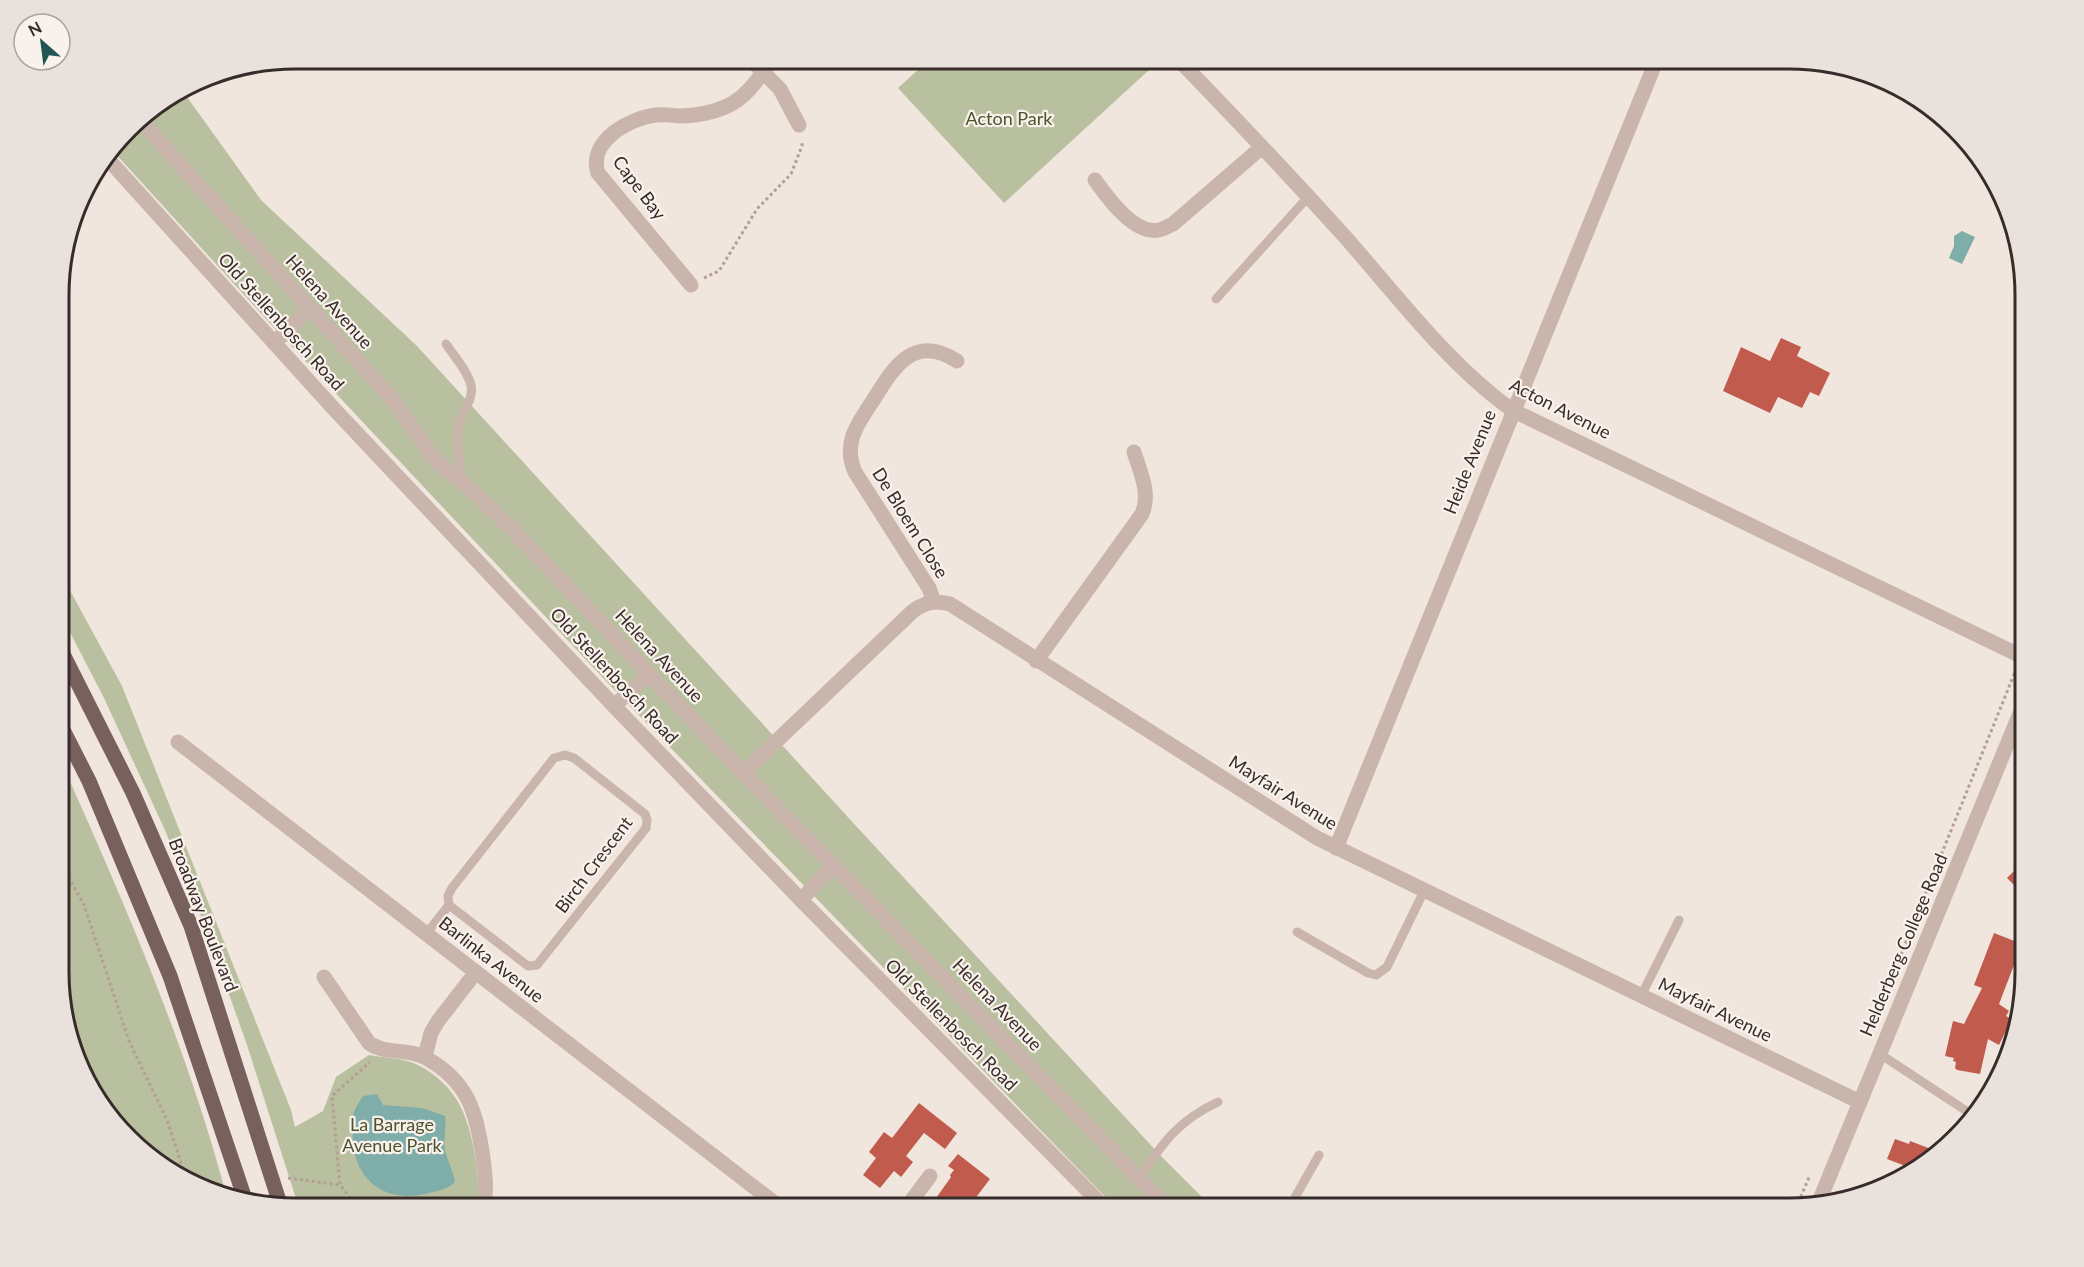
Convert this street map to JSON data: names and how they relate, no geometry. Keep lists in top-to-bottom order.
{
  "streets": {
    "main road": ["Broadway Boulevard"],
    "street": [
      "Cape Bay",
      "Helena Avenue",
      "Old Stellenbosch Road",
      "Acton Avenue",
      "Heide Avenue",
      "De Bloem Close",
      "Mayfair Avenue",
      "Helderberg College Road",
      "Barlinka Avenue"
    ],
    "lane": ["Birch Crescent"]
  },
  "crossings": [
    ["Acton Avenue", "Heide Avenue"],
    ["Heide Avenue", "Mayfair Avenue"],
    ["De Bloem Close", "Mayfair Avenue"],
    ["Mayfair Avenue", "Helderberg College Road"],
    ["Birch Crescent", "Barlinka Avenue"]
  ],
  "parks": ["Acton Park", "La Barrage Avenue Park"],
  "north": "top left"
}
